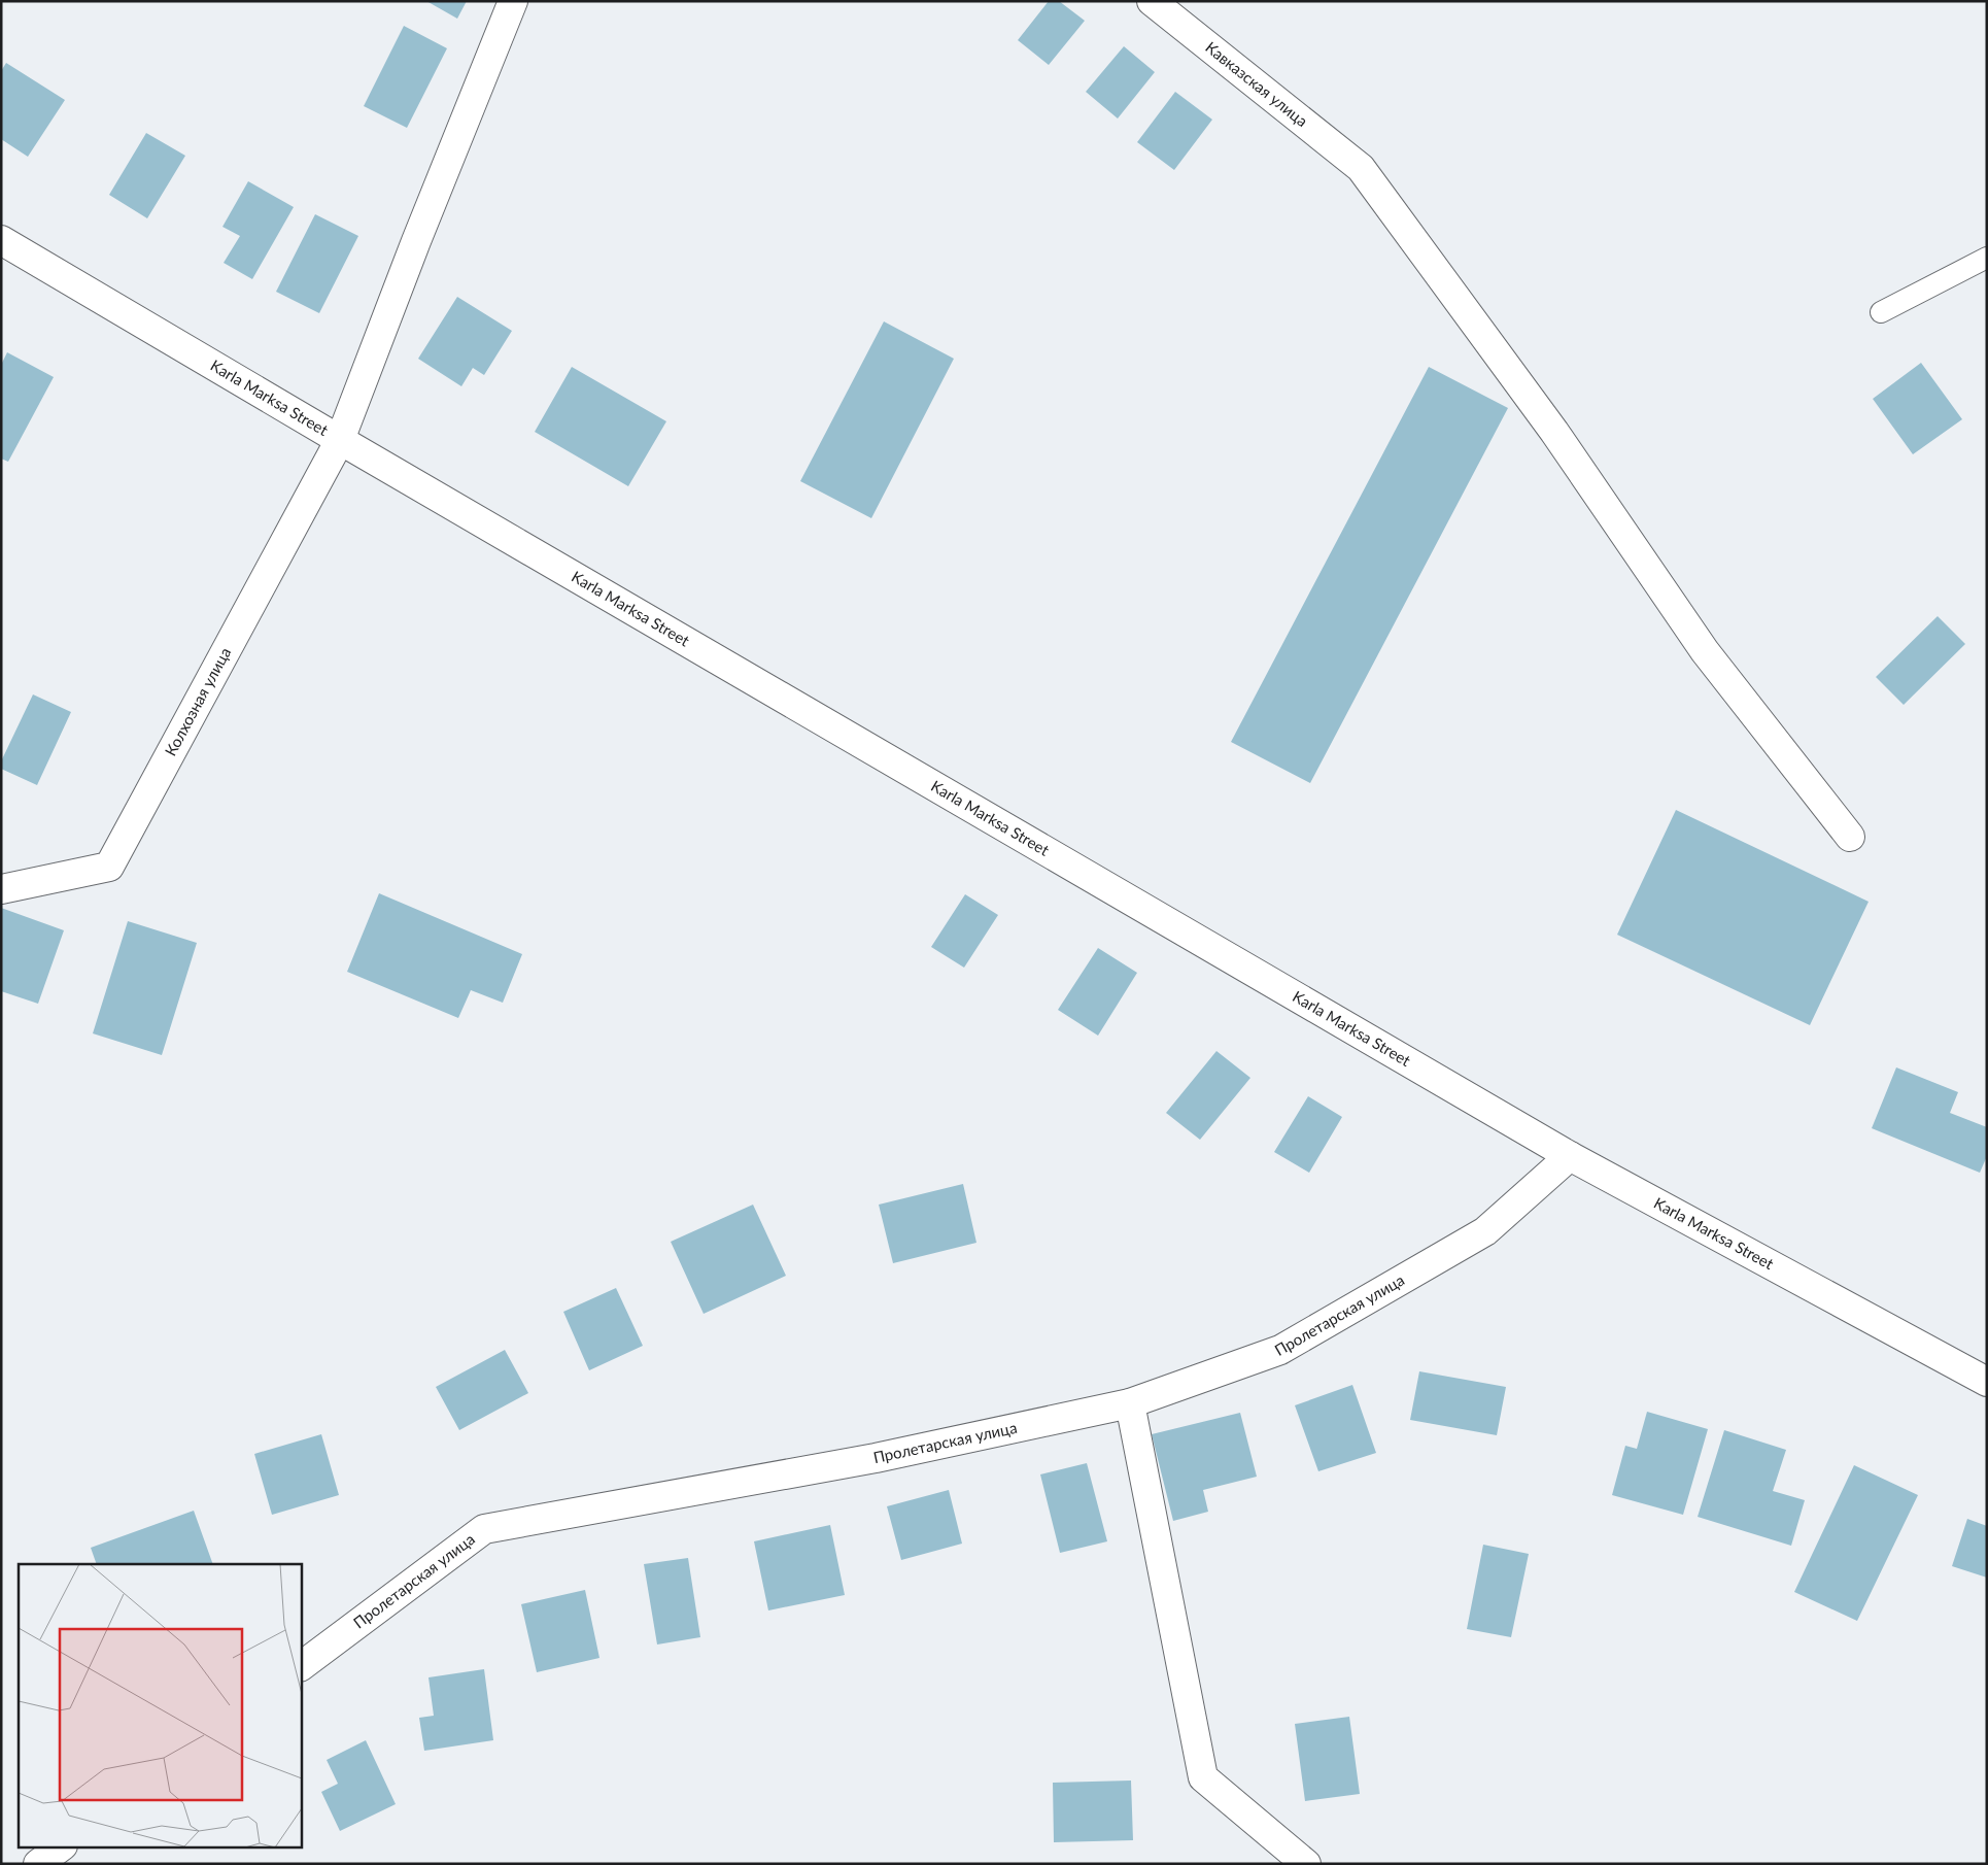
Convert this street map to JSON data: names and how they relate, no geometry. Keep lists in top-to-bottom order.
{
  "streets": {
    "street": [
      "Кавказская улица",
      "Karla Marksa Street",
      "Колхозная улица",
      "Пролетарская улица"
    ]
  },
  "crossings": [
    ["Karla Marksa Street", "Колхозная улица"],
    ["Karla Marksa Street", "Пролетарская улица"]
  ]
}
